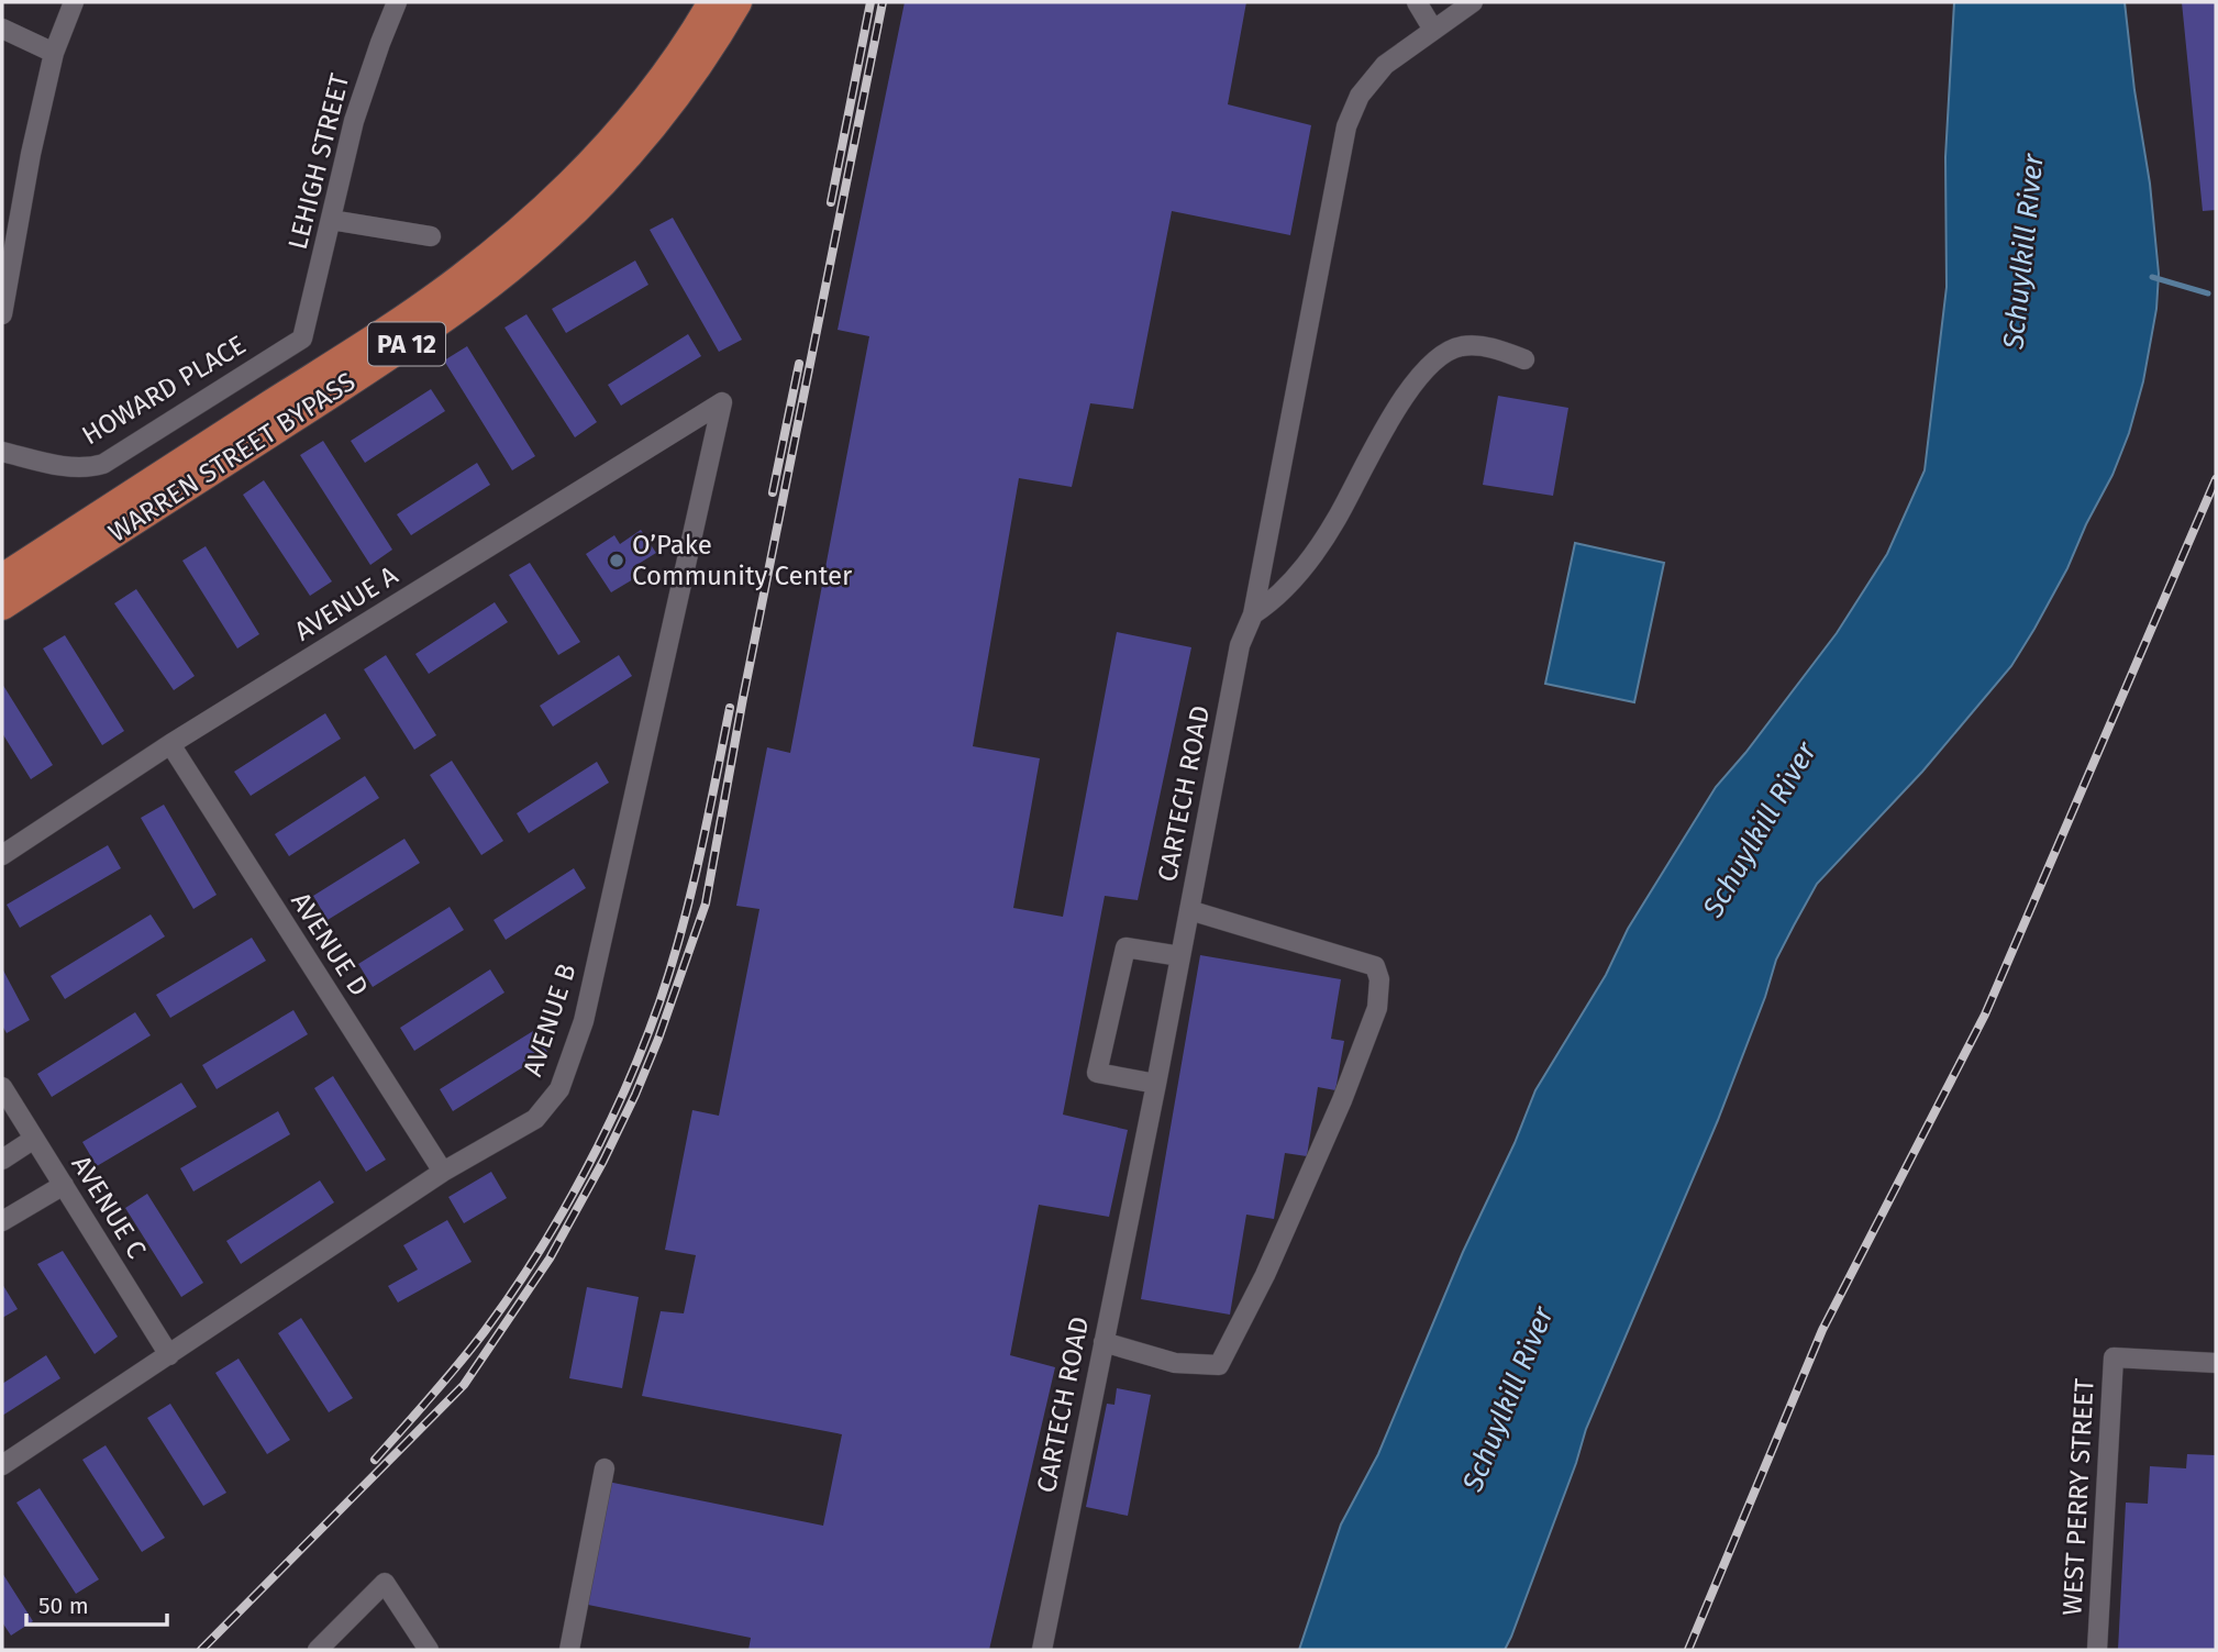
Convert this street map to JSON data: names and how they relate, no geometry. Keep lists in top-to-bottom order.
{
  "streets": {
    "highway": ["PA 12", "WARREN STREET BYPASS"],
    "street": [
      "LEHIGH STREET",
      "HOWARD PLACE",
      "AVENUE A",
      "CARTECH ROAD",
      "AVENUE D",
      "AVENUE B",
      "AVENUE C",
      "WEST PERRY STREET"
    ]
  },
  "crossings": [
    ["LEHIGH STREET", "HOWARD PLACE"],
    ["AVENUE A", "AVENUE D"],
    ["AVENUE A", "AVENUE B"],
    ["AVENUE D", "AVENUE B"],
    ["AVENUE B", "AVENUE C"]
  ],
  "water": ["Schuylkill River"],
  "places": ["O’Pake Community Center"],
  "scale_bar": "50 m"
}
